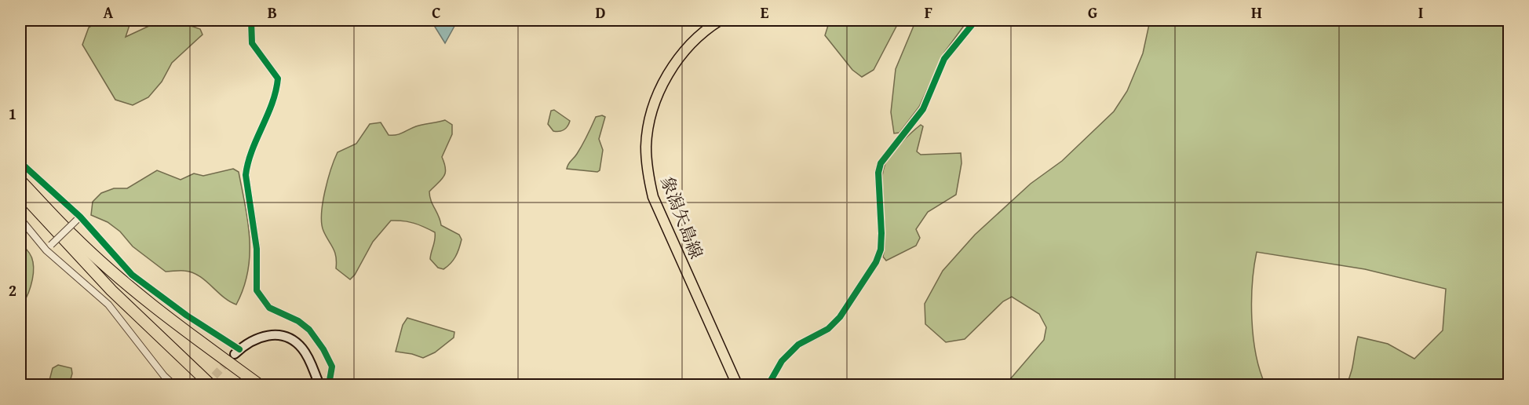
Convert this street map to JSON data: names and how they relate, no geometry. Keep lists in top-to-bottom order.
{
  "streets": {
    "main road": ["象潟矢島線"]
  },
  "grid": {
    "columns": [
      "A",
      "B",
      "C",
      "D",
      "E",
      "F",
      "G",
      "H",
      "I"
    ],
    "rows": ["1", "2"]
  }
}
